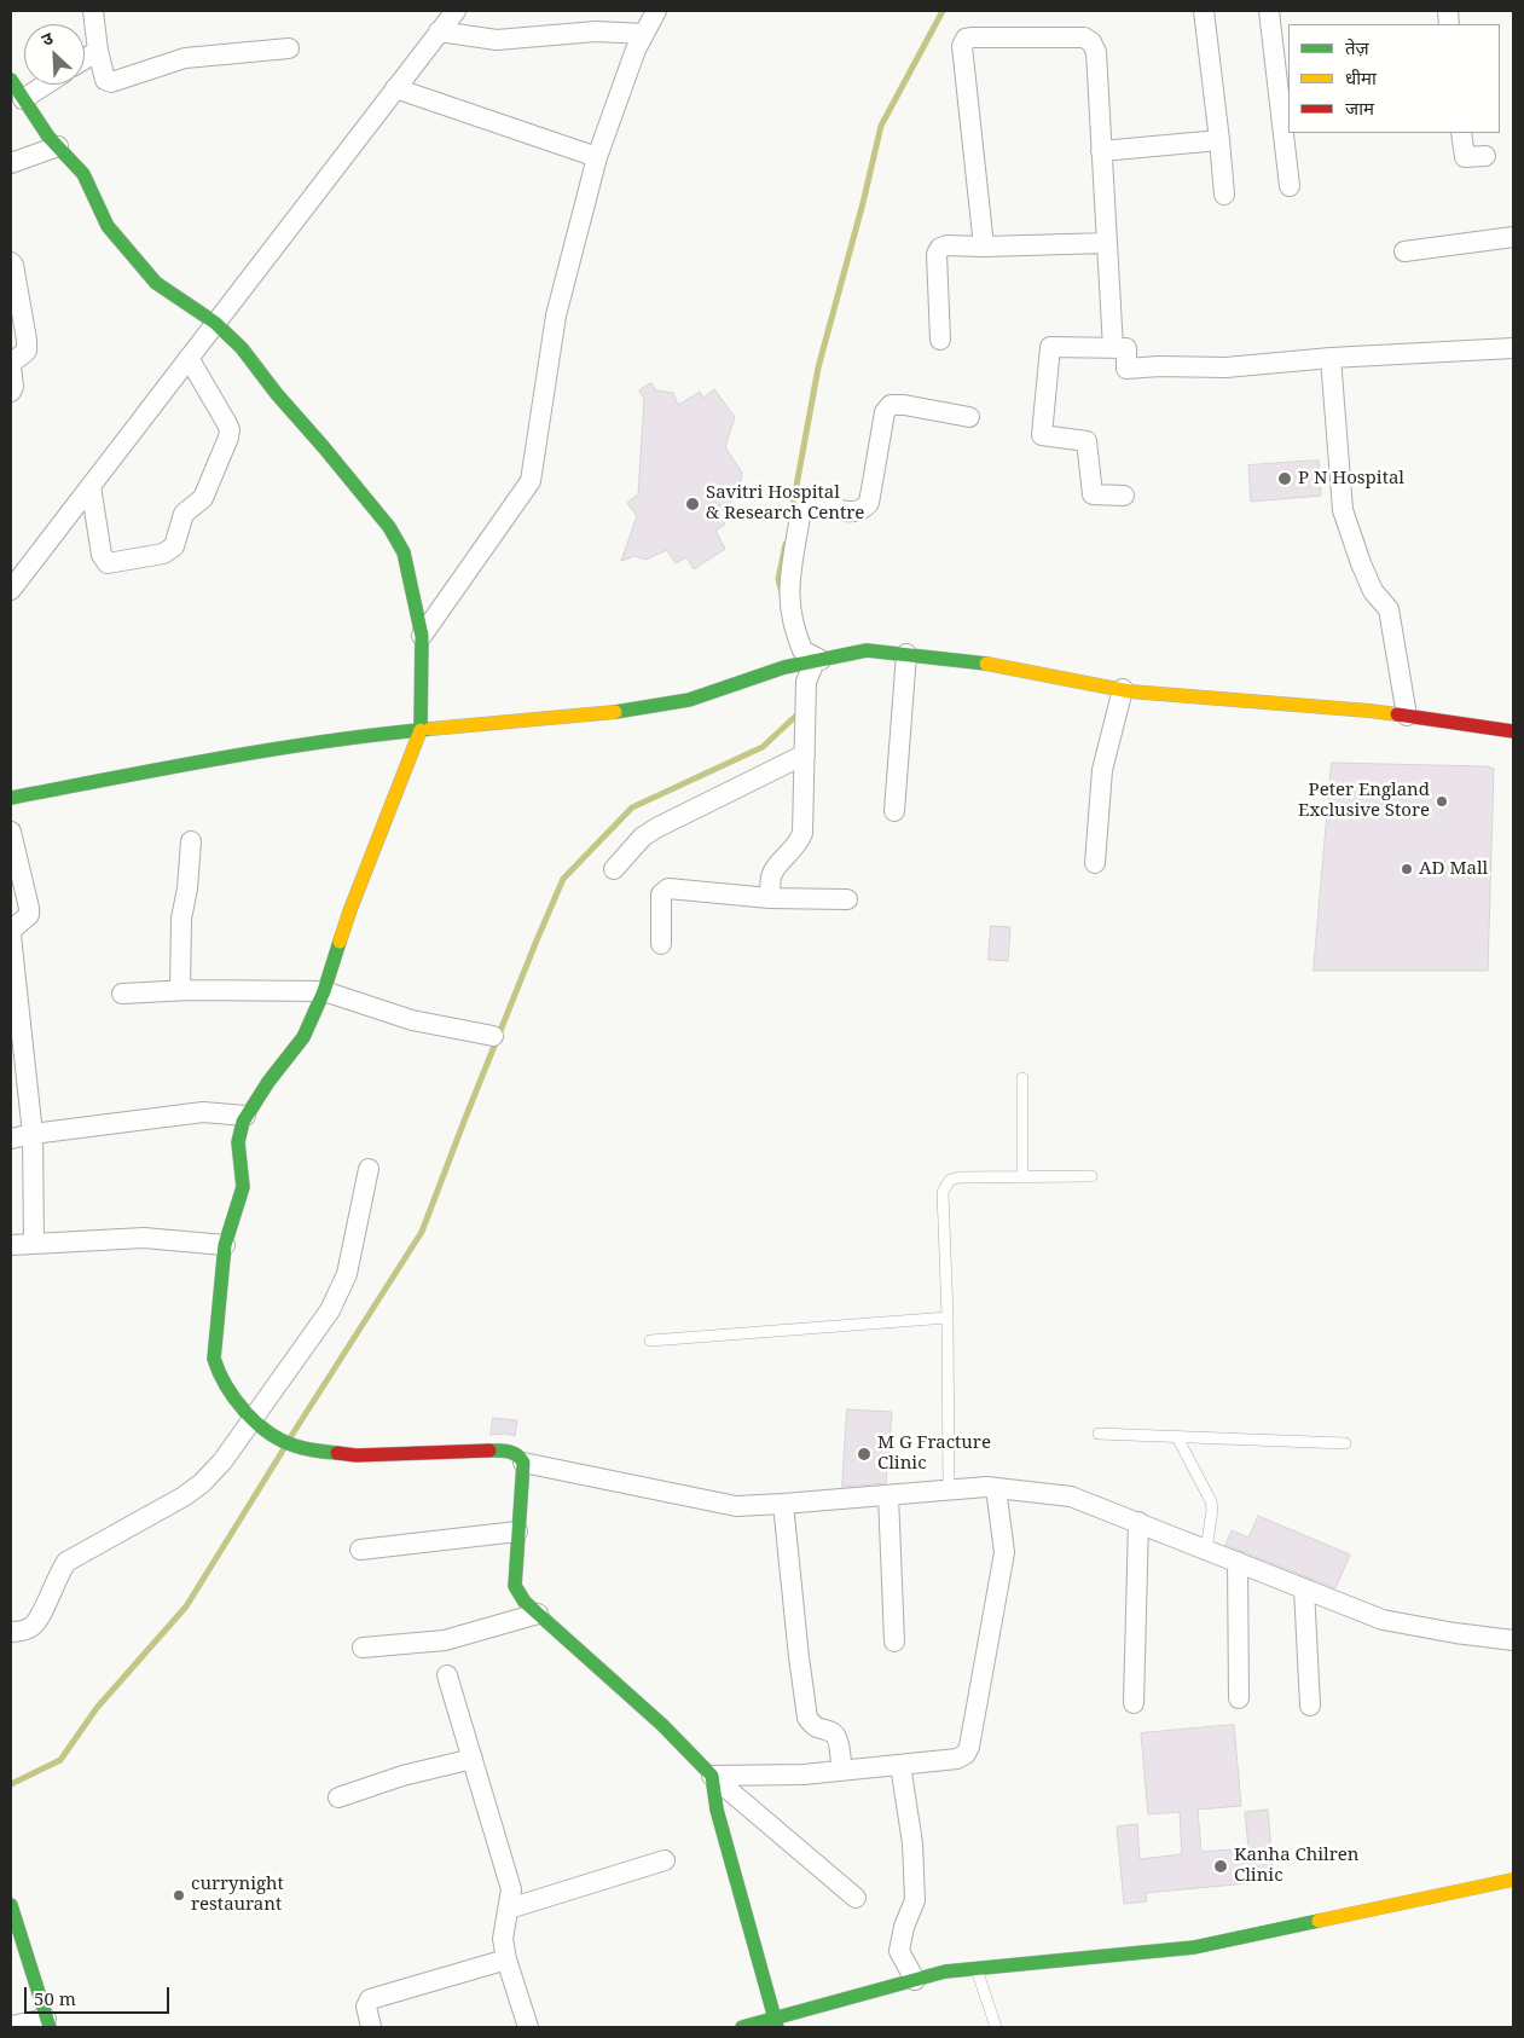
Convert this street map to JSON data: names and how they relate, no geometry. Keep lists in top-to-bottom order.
{
  "places": [
    "P N Hospital",
    "Savitri Hospital & Research Centre",
    "Peter England Exclusive Store",
    "AD Mall",
    "M G Fracture Clinic",
    "Kanha Chilren Clinic",
    "currynight restaurant"
  ],
  "legend": ["तेज़", "धीमा", "जाम"],
  "scale_bar": "50 m",
  "north": "top left"
}
